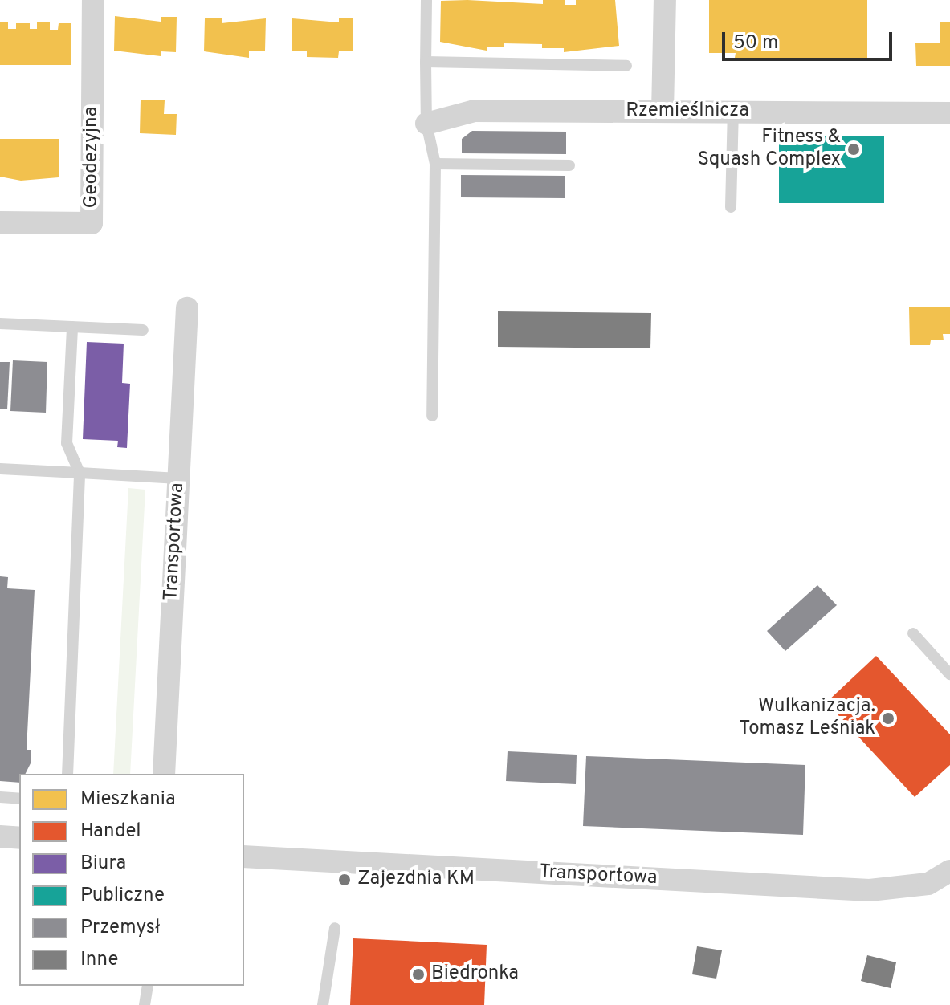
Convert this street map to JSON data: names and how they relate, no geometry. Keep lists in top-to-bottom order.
{
  "streets": {
    "street": ["Rzemieślnicza", "Geodezyjna", "Transportowa"]
  },
  "places": [
    "Fitness & Squash Complex",
    "Wulkanizacja. Tomasz Leśniak",
    "Zajezdnia KM",
    "Biedronka"
  ],
  "legend": [
    "Mieszkania",
    "Handel",
    "Biura",
    "Publiczne",
    "Przemysł",
    "Inne"
  ],
  "scale_bar": "50 m"
}
